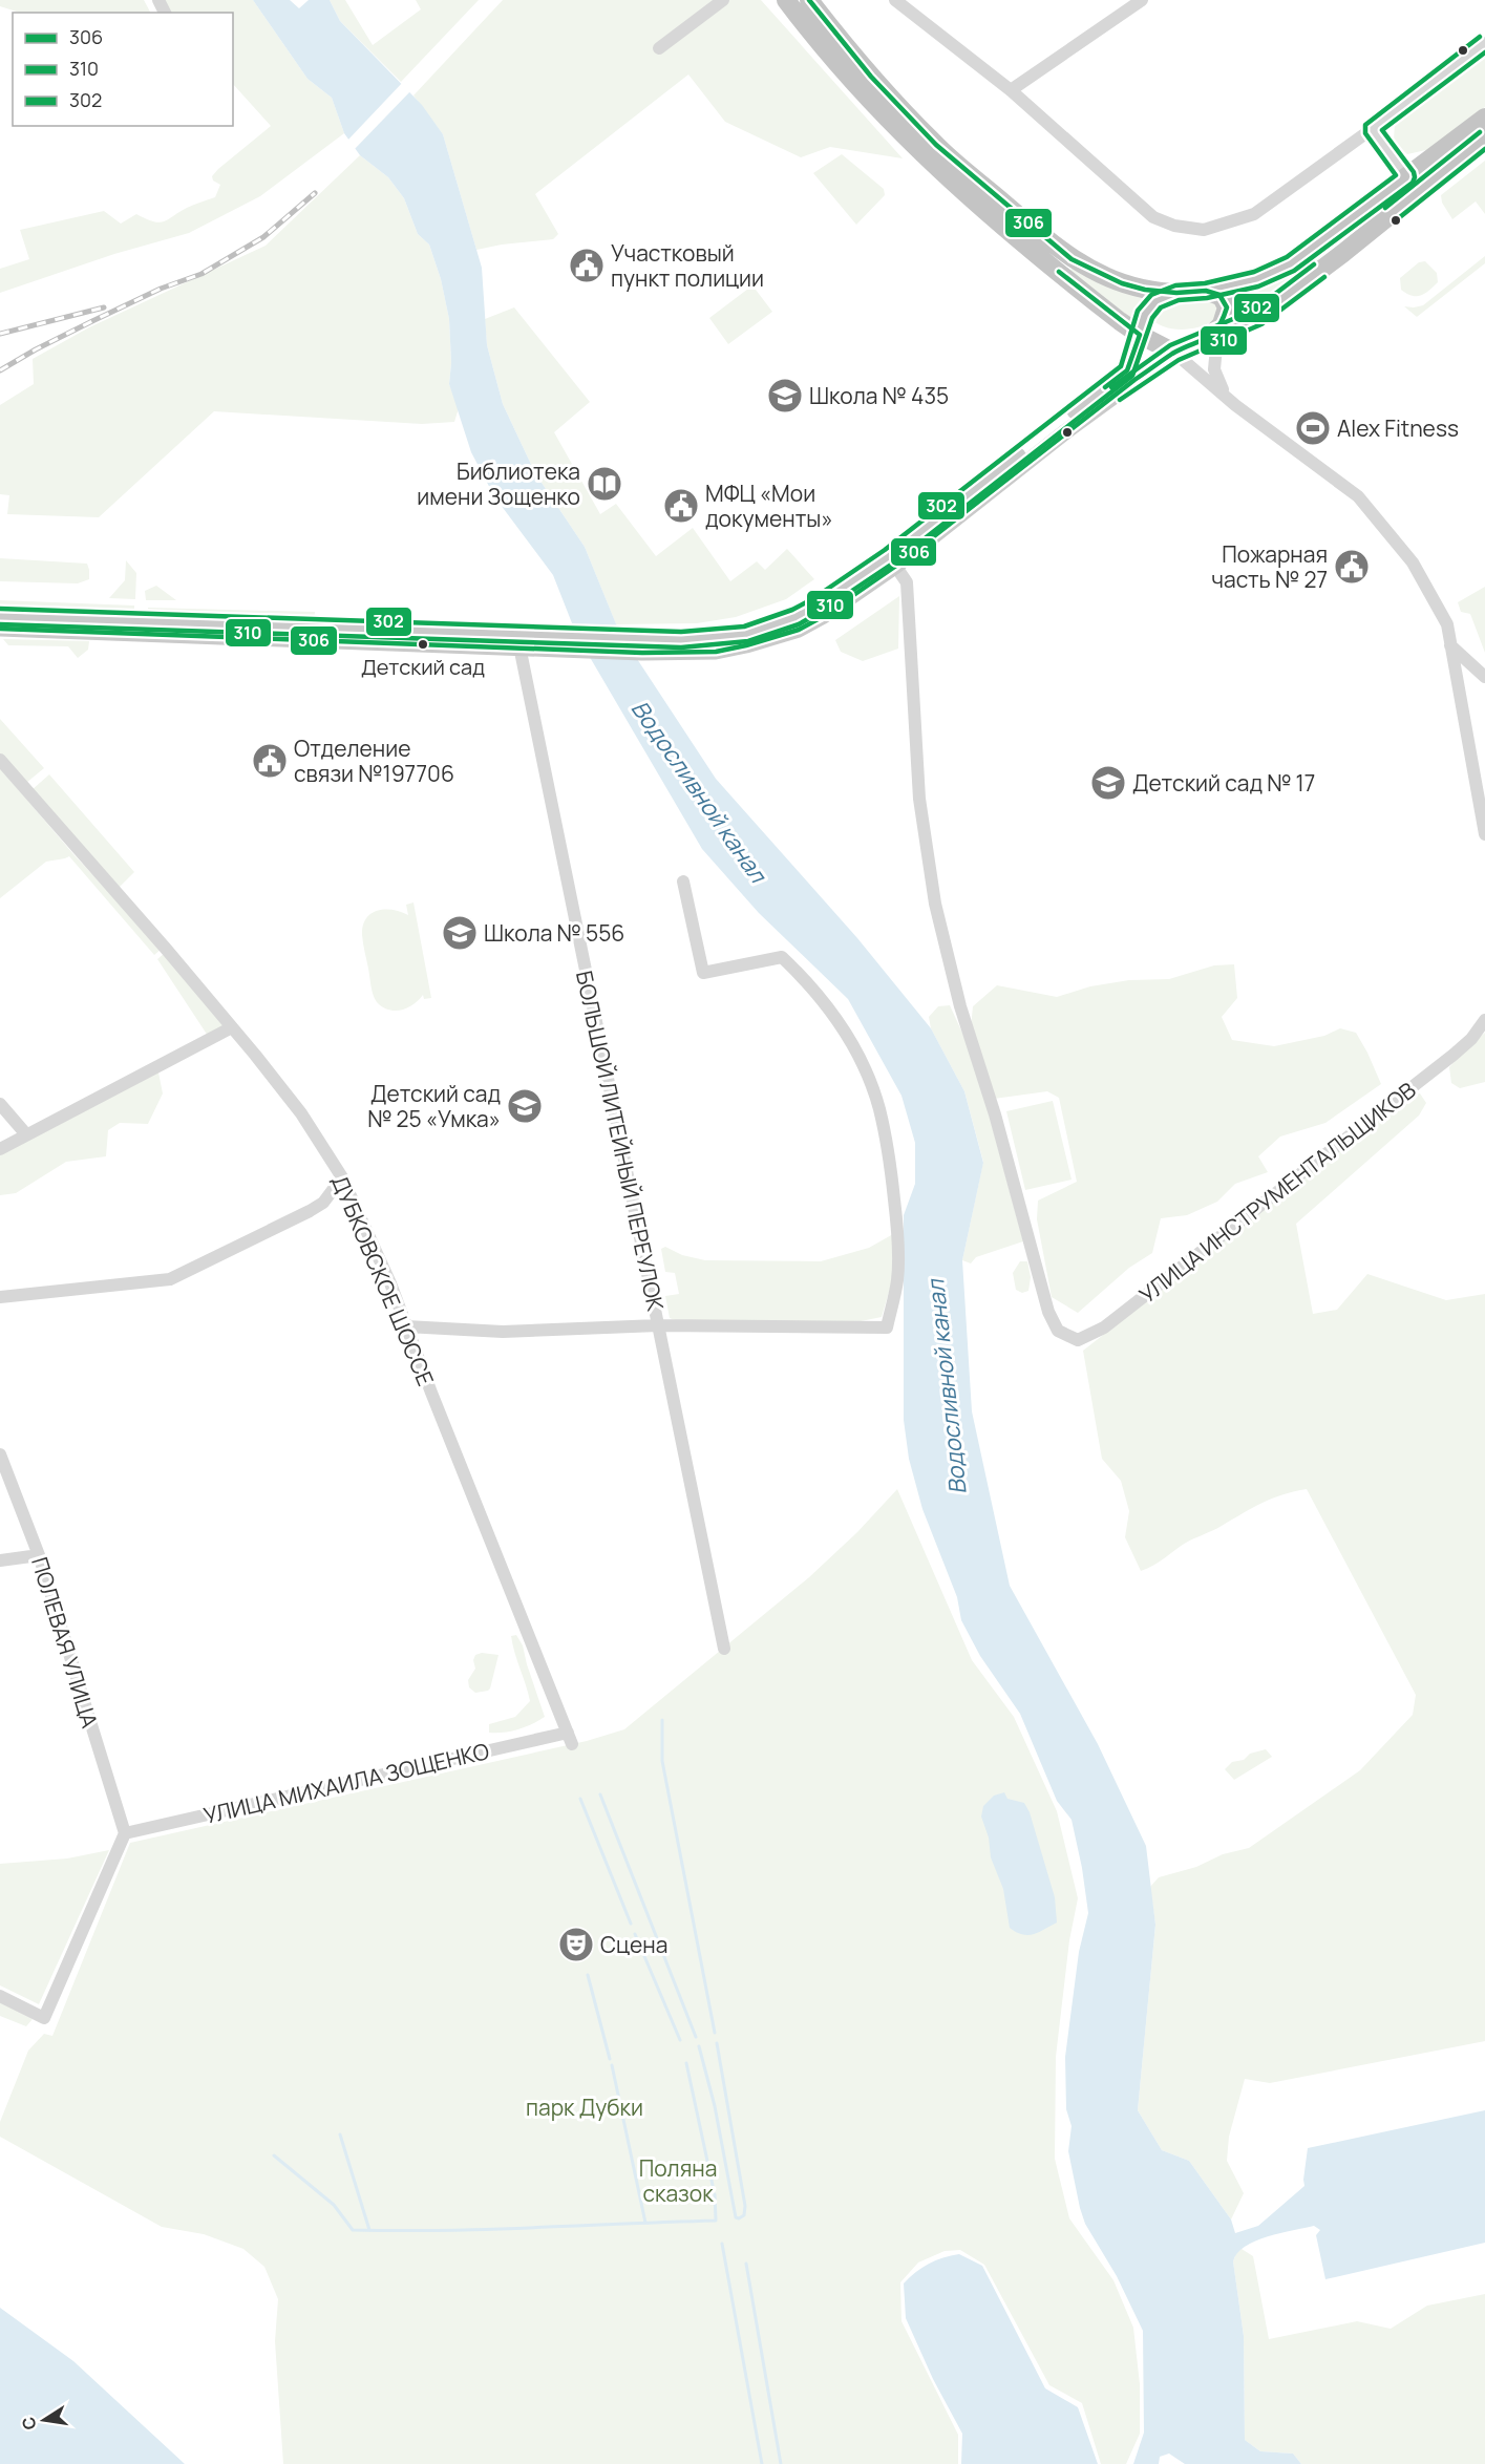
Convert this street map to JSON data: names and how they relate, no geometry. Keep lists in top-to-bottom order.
{
  "streets": {
    "street": [
      "БОЛЬШОЙ ЛИТЕЙНЫЙ ПЕРЕУЛОК",
      "УЛИЦА ИНСТРУМЕНТАЛЬЩИКОВ",
      "ДУБКОВСКОЕ ШОССЕ",
      "ПОЛЕВАЯ УЛИЦА",
      "УЛИЦА МИХАИЛА ЗОЩЕНКО"
    ]
  },
  "crossings": [
    ["ДУБКОВСКОЕ ШОССЕ", "УЛИЦА МИХАИЛА ЗОЩЕНКО"],
    ["ПОЛЕВАЯ УЛИЦА", "УЛИЦА МИХАИЛА ЗОЩЕНКО"]
  ],
  "water": ["Водосливной канал"],
  "parks": ["парк Дубки", "Поляна сказок"],
  "places": {
    "public building": [
      "Участковый пункт полиции",
      "МФЦ «Мои документы»",
      "Пожарная часть № 27",
      "Отделение связи №197706"
    ],
    "school or university": [
      "Школа № 435",
      "Детский сад № 17",
      "Школа № 556",
      "Детский сад № 25 «Умка»"
    ],
    "sports": ["Alex Fitness"],
    "library": ["Библиотека имени Зощенко"],
    "other": ["Детский сад"],
    "theatre": ["Сцена"]
  },
  "lines": ["transit line 306", "transit line 302", "transit line 310"],
  "legend": ["306", "310", "302"],
  "north": "left"
}
